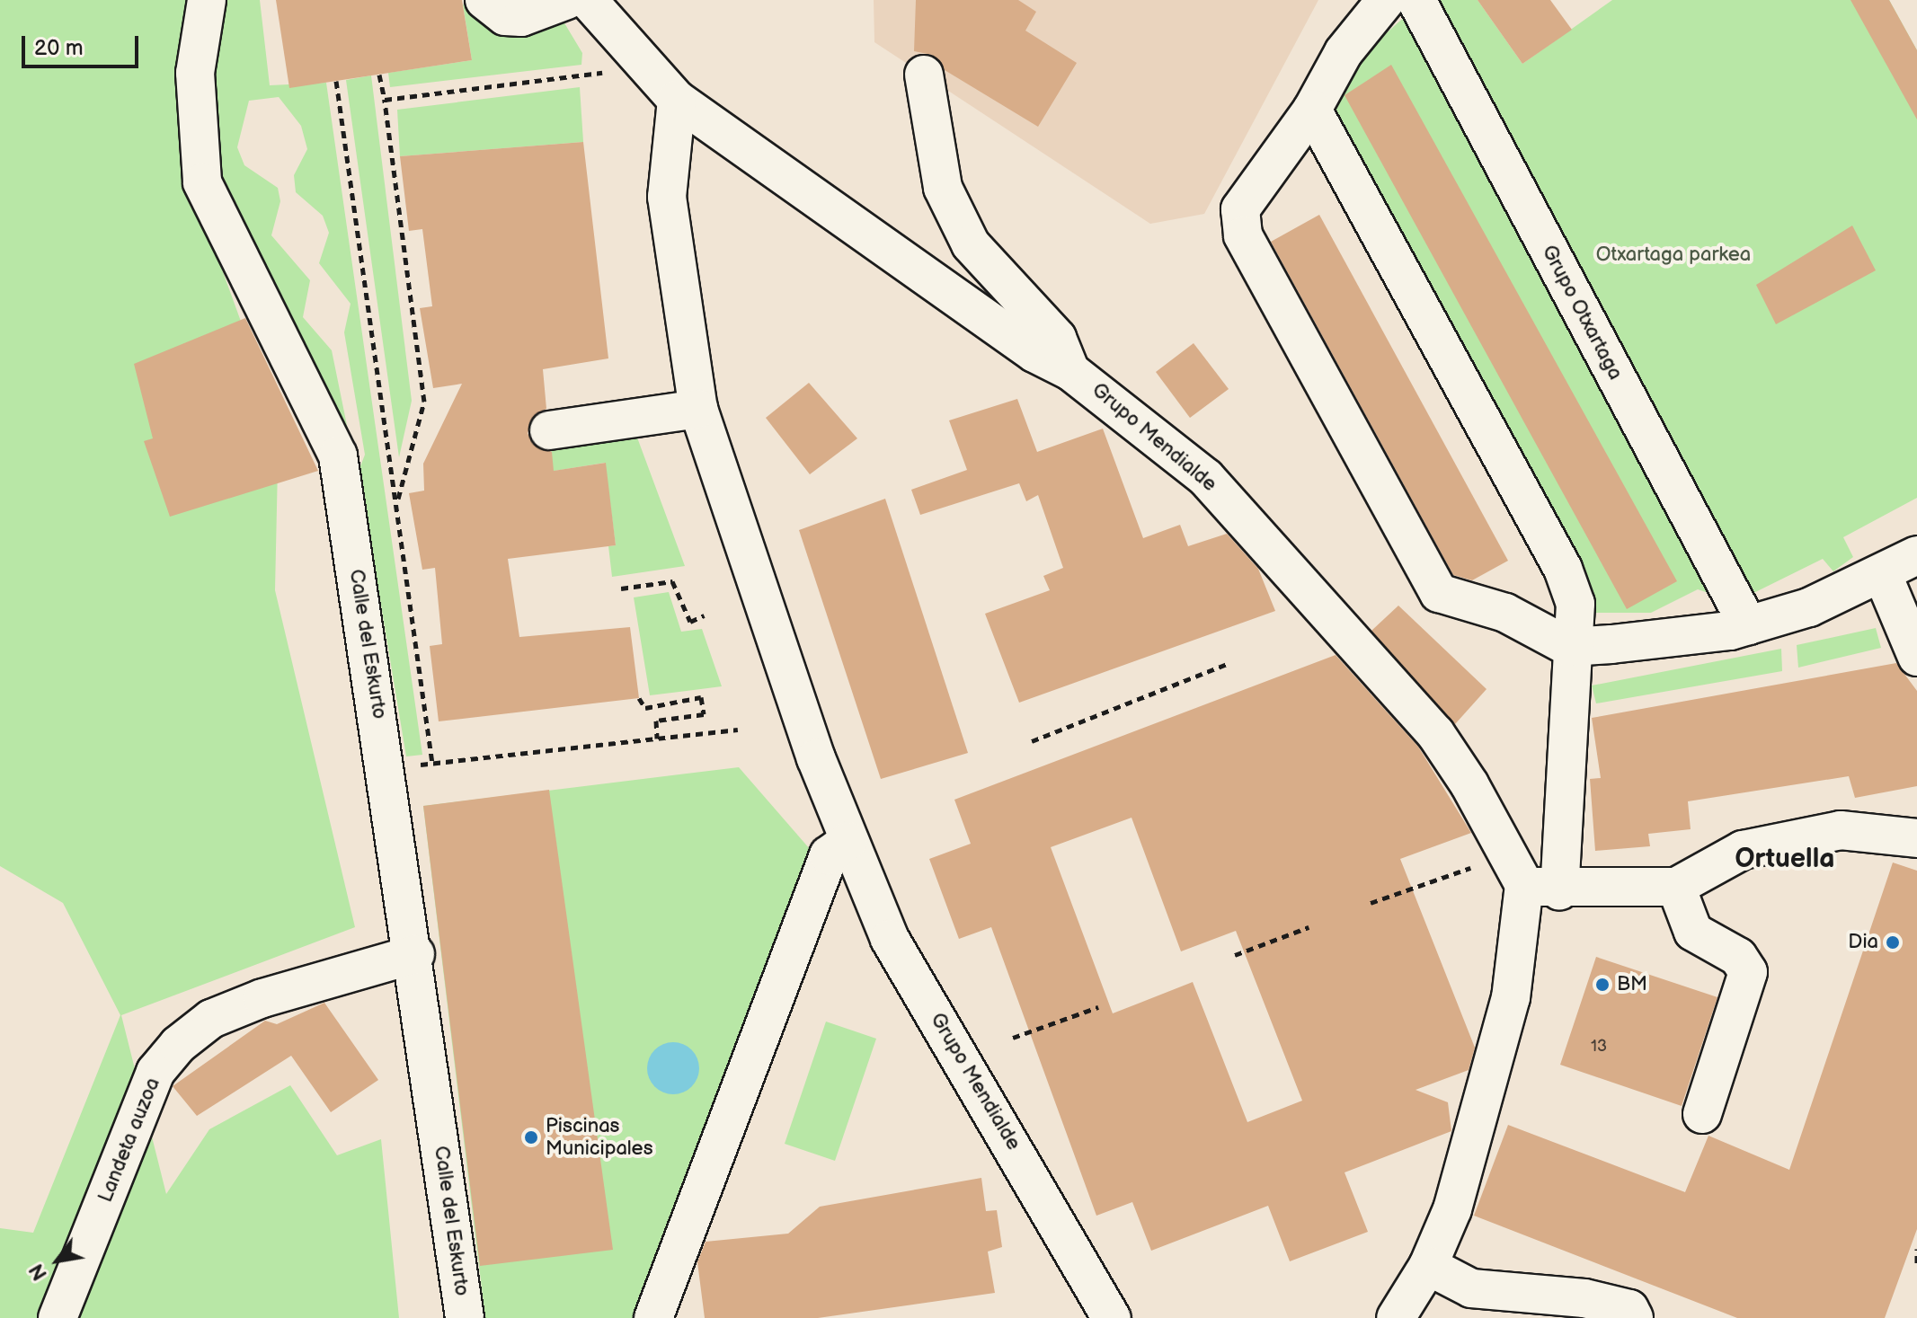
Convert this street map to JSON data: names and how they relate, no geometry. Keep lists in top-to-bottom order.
{
  "streets": {
    "street": [
      "Grupo Otxartaga",
      "Grupo Mendialde",
      "Calle del Eskurto",
      "Landeta auzoa"
    ]
  },
  "crossings": [
    ["Calle del Eskurto", "Landeta auzoa"]
  ],
  "districts": ["Ortuella"],
  "parks": ["Otxartaga parkea"],
  "places": ["Dia", "BM", "Piscinas Municipales"],
  "house_numbers": ["13"],
  "scale_bar": "20 m",
  "north": "bottom left"
}
